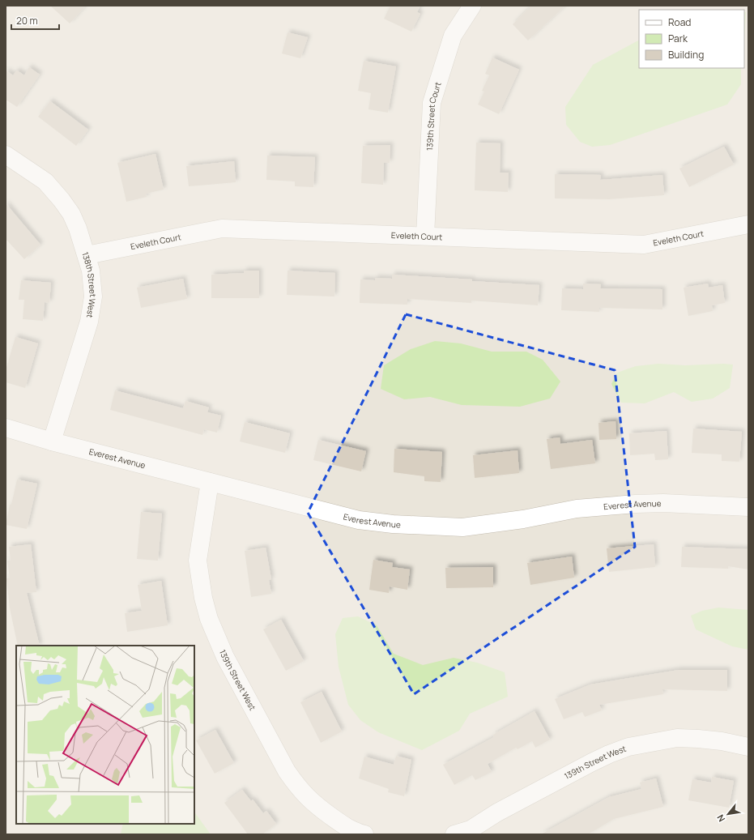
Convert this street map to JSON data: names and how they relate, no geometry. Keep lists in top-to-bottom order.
{
  "streets": {
    "street": [
      "139th Street Court",
      "Eveleth Court",
      "138th Street West",
      "Everest Avenue",
      "139th Street West"
    ]
  },
  "crossings": [
    ["139th Street Court", "Eveleth Court"],
    ["Eveleth Court", "138th Street West"],
    ["138th Street West", "Everest Avenue"],
    ["Everest Avenue", "139th Street West"]
  ],
  "legend": ["Road", "Park", "Building"],
  "scale_bar": "20 m",
  "north": "bottom left"
}
